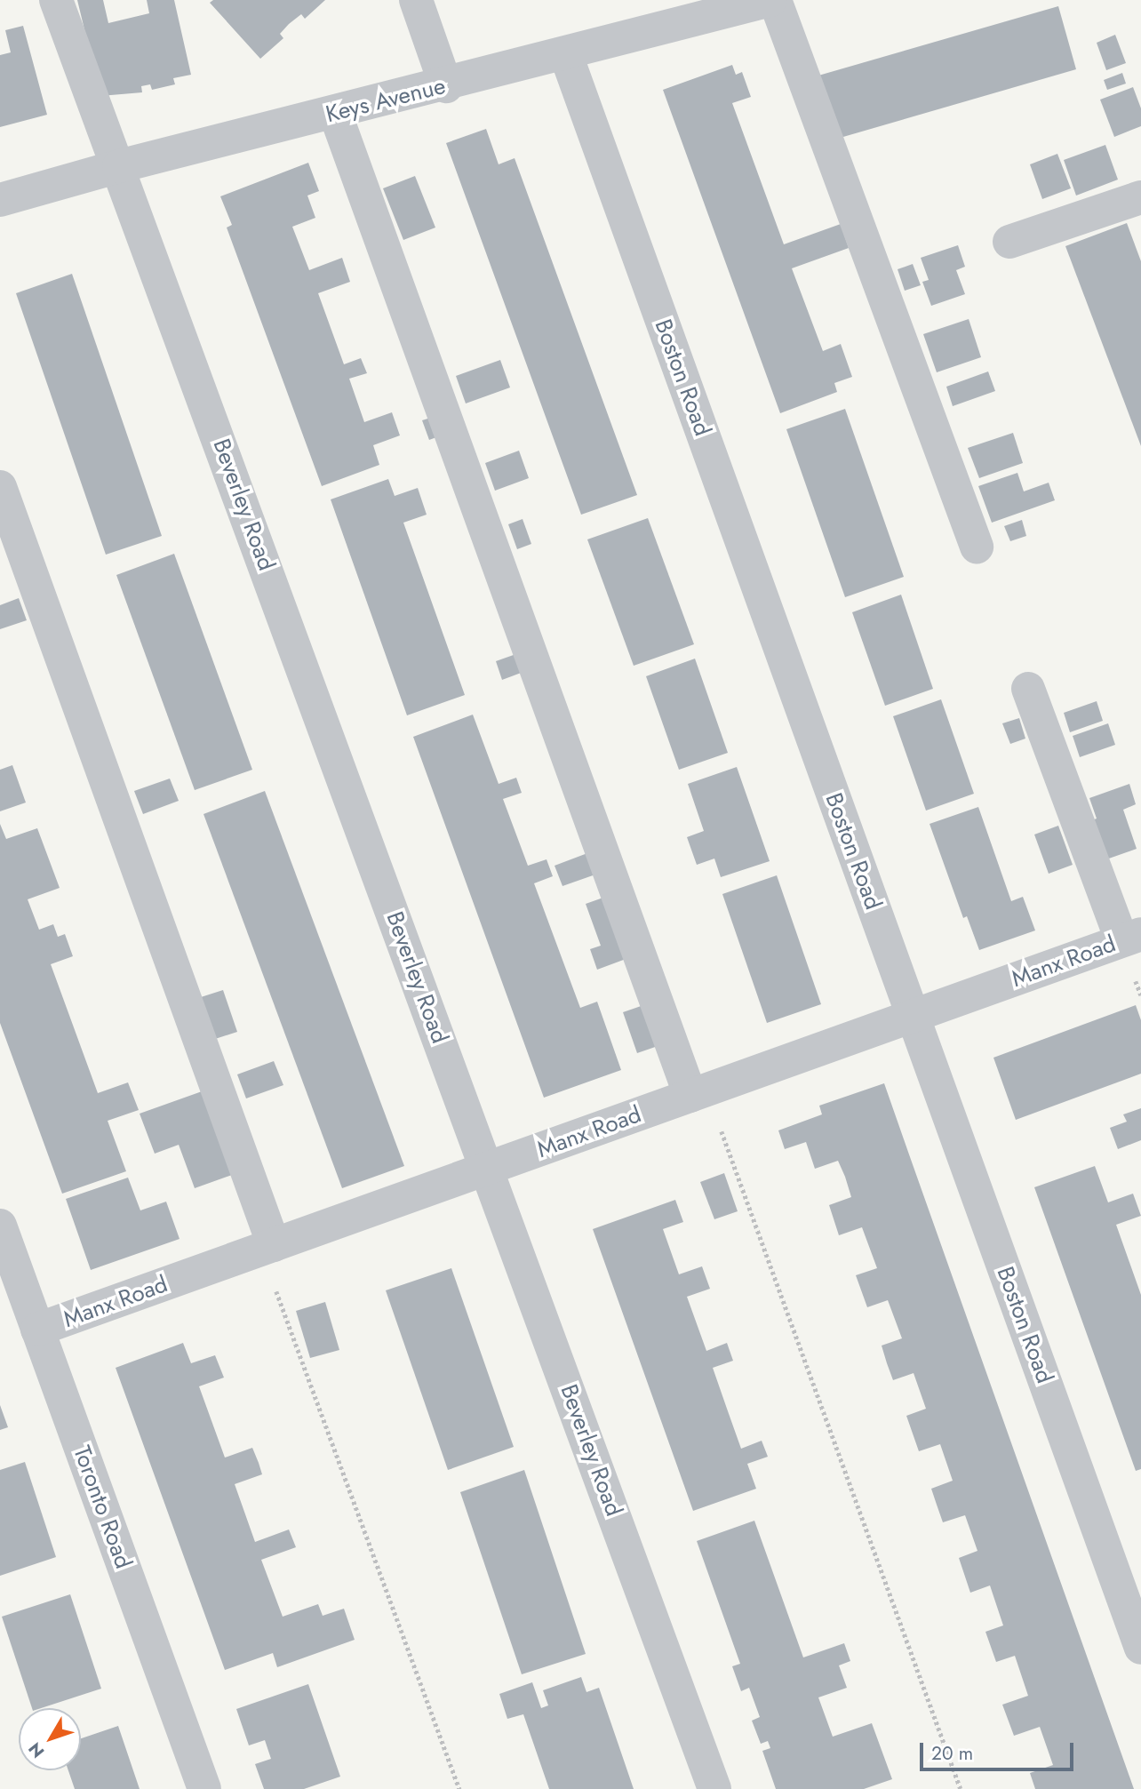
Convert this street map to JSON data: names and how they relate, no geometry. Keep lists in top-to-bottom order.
{
  "streets": {
    "street": [
      "Keys Avenue",
      "Boston Road",
      "Beverley Road",
      "Manx Road",
      "Toronto Road"
    ]
  },
  "crossings": [
    ["Keys Avenue", "Boston Road"],
    ["Keys Avenue", "Beverley Road"],
    ["Boston Road", "Manx Road"],
    ["Beverley Road", "Manx Road"],
    ["Manx Road", "Toronto Road"]
  ],
  "scale_bar": "20 m",
  "north": "bottom left"
}
